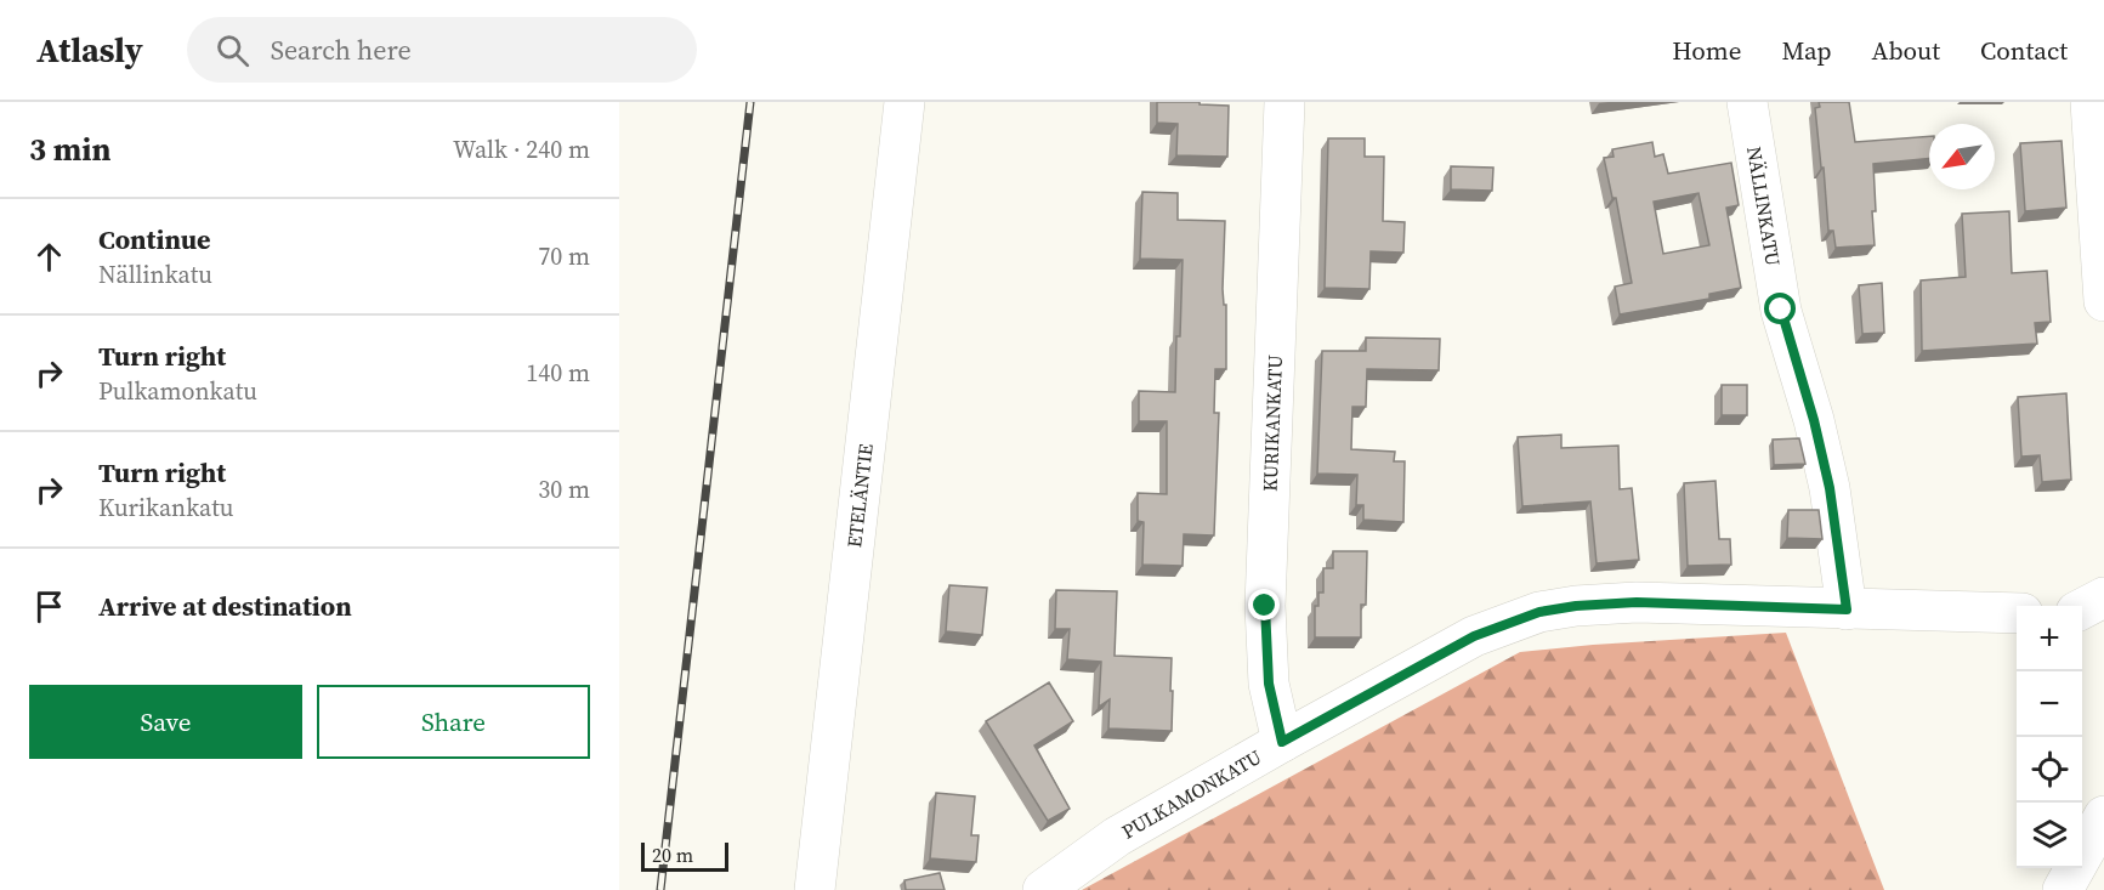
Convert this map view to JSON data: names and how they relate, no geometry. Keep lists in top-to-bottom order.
{
  "streets": {
    "main road": [
      "NÄLLINKATU",
      "KURIKANKATU",
      "ETELÄNTIE",
      "PULKAMONKATU"
    ]
  },
  "crossings": [
    ["NÄLLINKATU", "PULKAMONKATU"],
    ["KURIKANKATU", "PULKAMONKATU"]
  ],
  "scale_bar": "20 m",
  "north": "bottom left",
  "page": {
    "header": "Atlasly",
    "search": "Search here",
    "nav": [
      "Home",
      "Map",
      "About",
      "Contact"
    ],
    "heading": ["3 min", "Walk · 240 m"],
    "list": [
      ["Continue", "Nällinkatu", "70 m"],
      ["Turn right", "Pulkamonkatu", "140 m"],
      ["Turn right", "Kurikankatu", "30 m"],
      "Arrive at destination"
    ],
    "map_buttons": ["+", "−"],
    "buttons": ["Save", "Share"],
    "scale": "20 m"
  }
}
